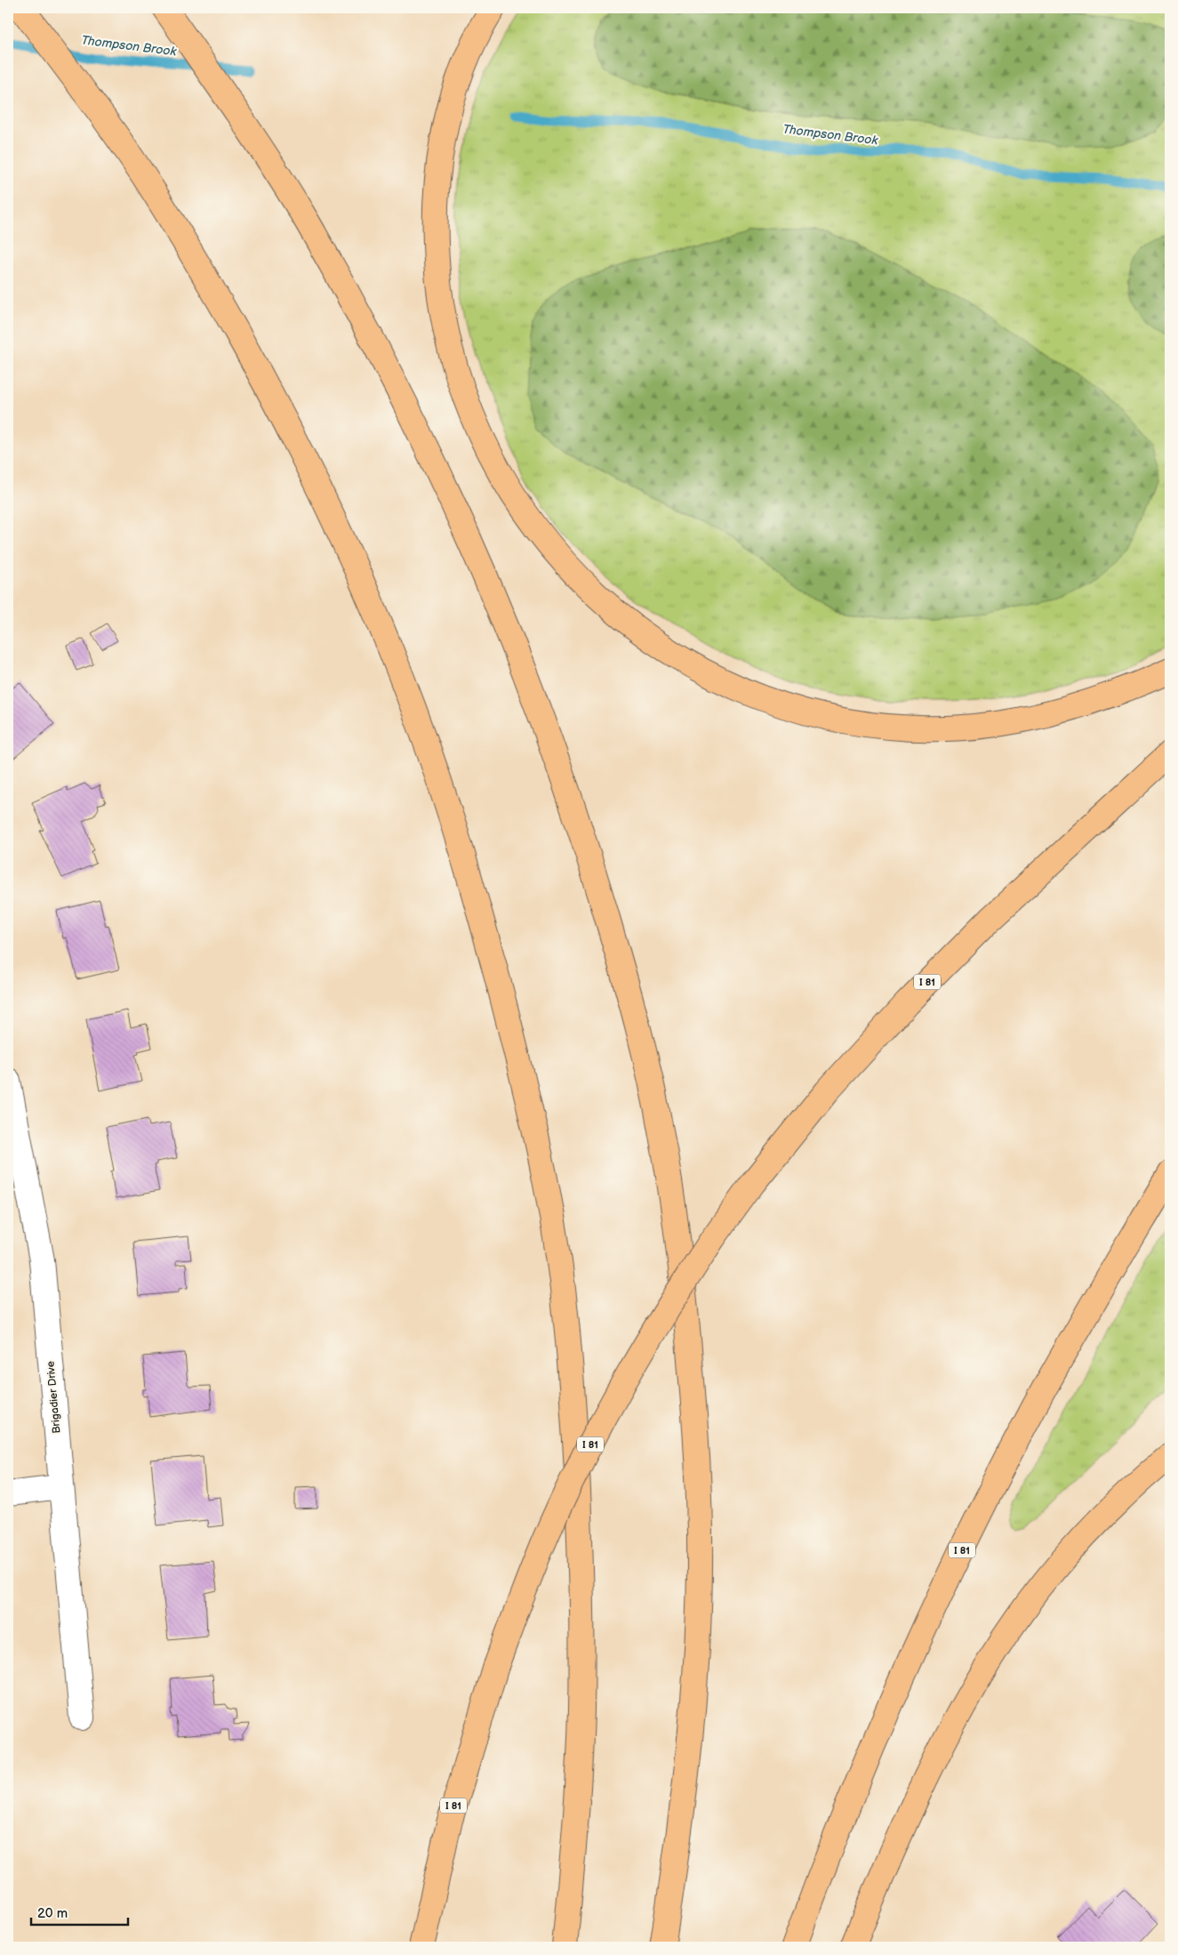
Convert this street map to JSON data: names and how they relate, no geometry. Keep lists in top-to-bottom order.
{
  "streets": {
    "highway": ["I 81"],
    "street": ["Brigadier Drive"]
  },
  "water": ["Thompson Brook"],
  "scale_bar": "20 m"
}
